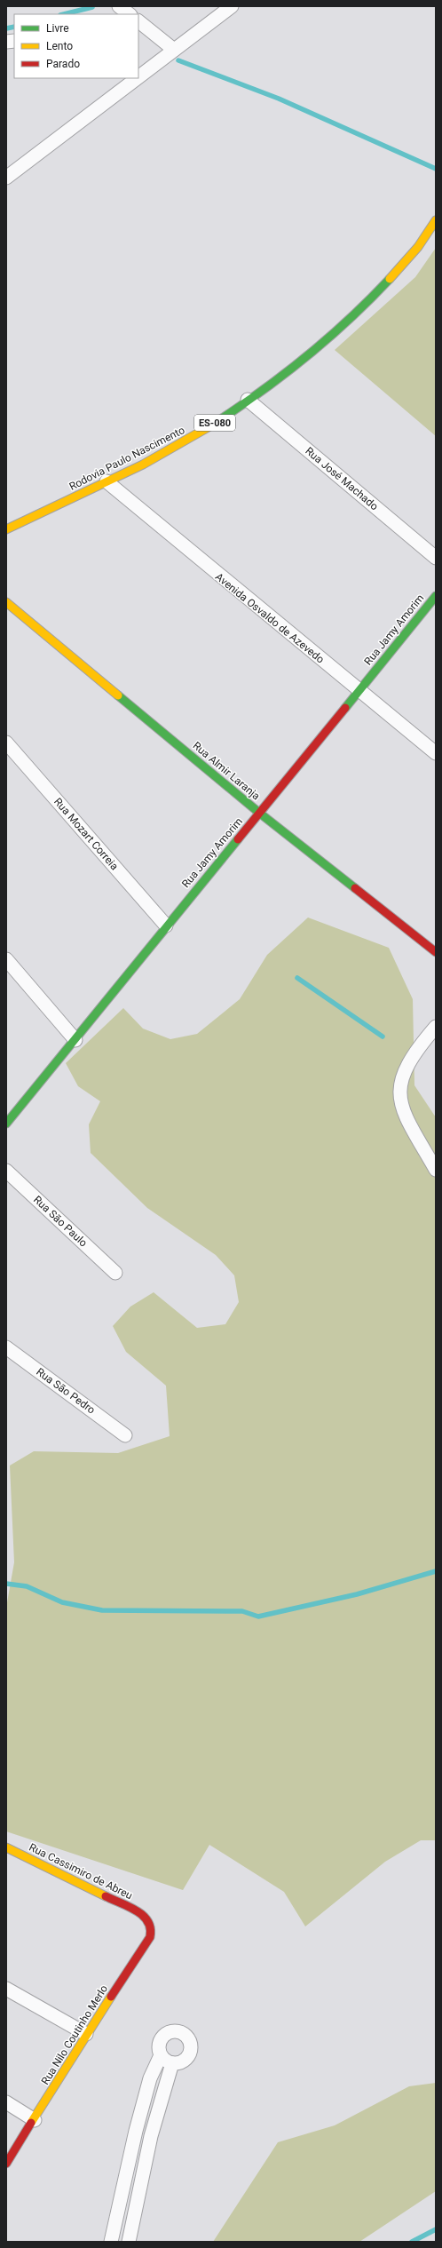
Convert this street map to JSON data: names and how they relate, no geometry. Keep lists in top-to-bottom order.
{
  "streets": {
    "street": [
      "ES-080",
      "Rodovia Paulo Nascimento",
      "Rua José Machado",
      "Avenida Osvaldo de Azevedo",
      "Rua Jamy Amorim",
      "Rua Almir Laranja",
      "Rua Mozart Correia",
      "Rua São Paulo",
      "Rua São Pedro",
      "Rua Cassimiro de Abreu",
      "Rua Nilo Coutinho Merlo"
    ]
  },
  "crossings": [
    ["Rodovia Paulo Nascimento", "Rua José Machado"],
    ["Rodovia Paulo Nascimento", "Avenida Osvaldo de Azevedo"],
    ["Avenida Osvaldo de Azevedo", "Rua Jamy Amorim"],
    ["Rua Jamy Amorim", "Rua Almir Laranja"],
    ["Rua Jamy Amorim", "Rua Mozart Correia"],
    ["Rua Cassimiro de Abreu", "Rua Nilo Coutinho Merlo"]
  ],
  "legend": ["Livre", "Lento", "Parado"]
}
